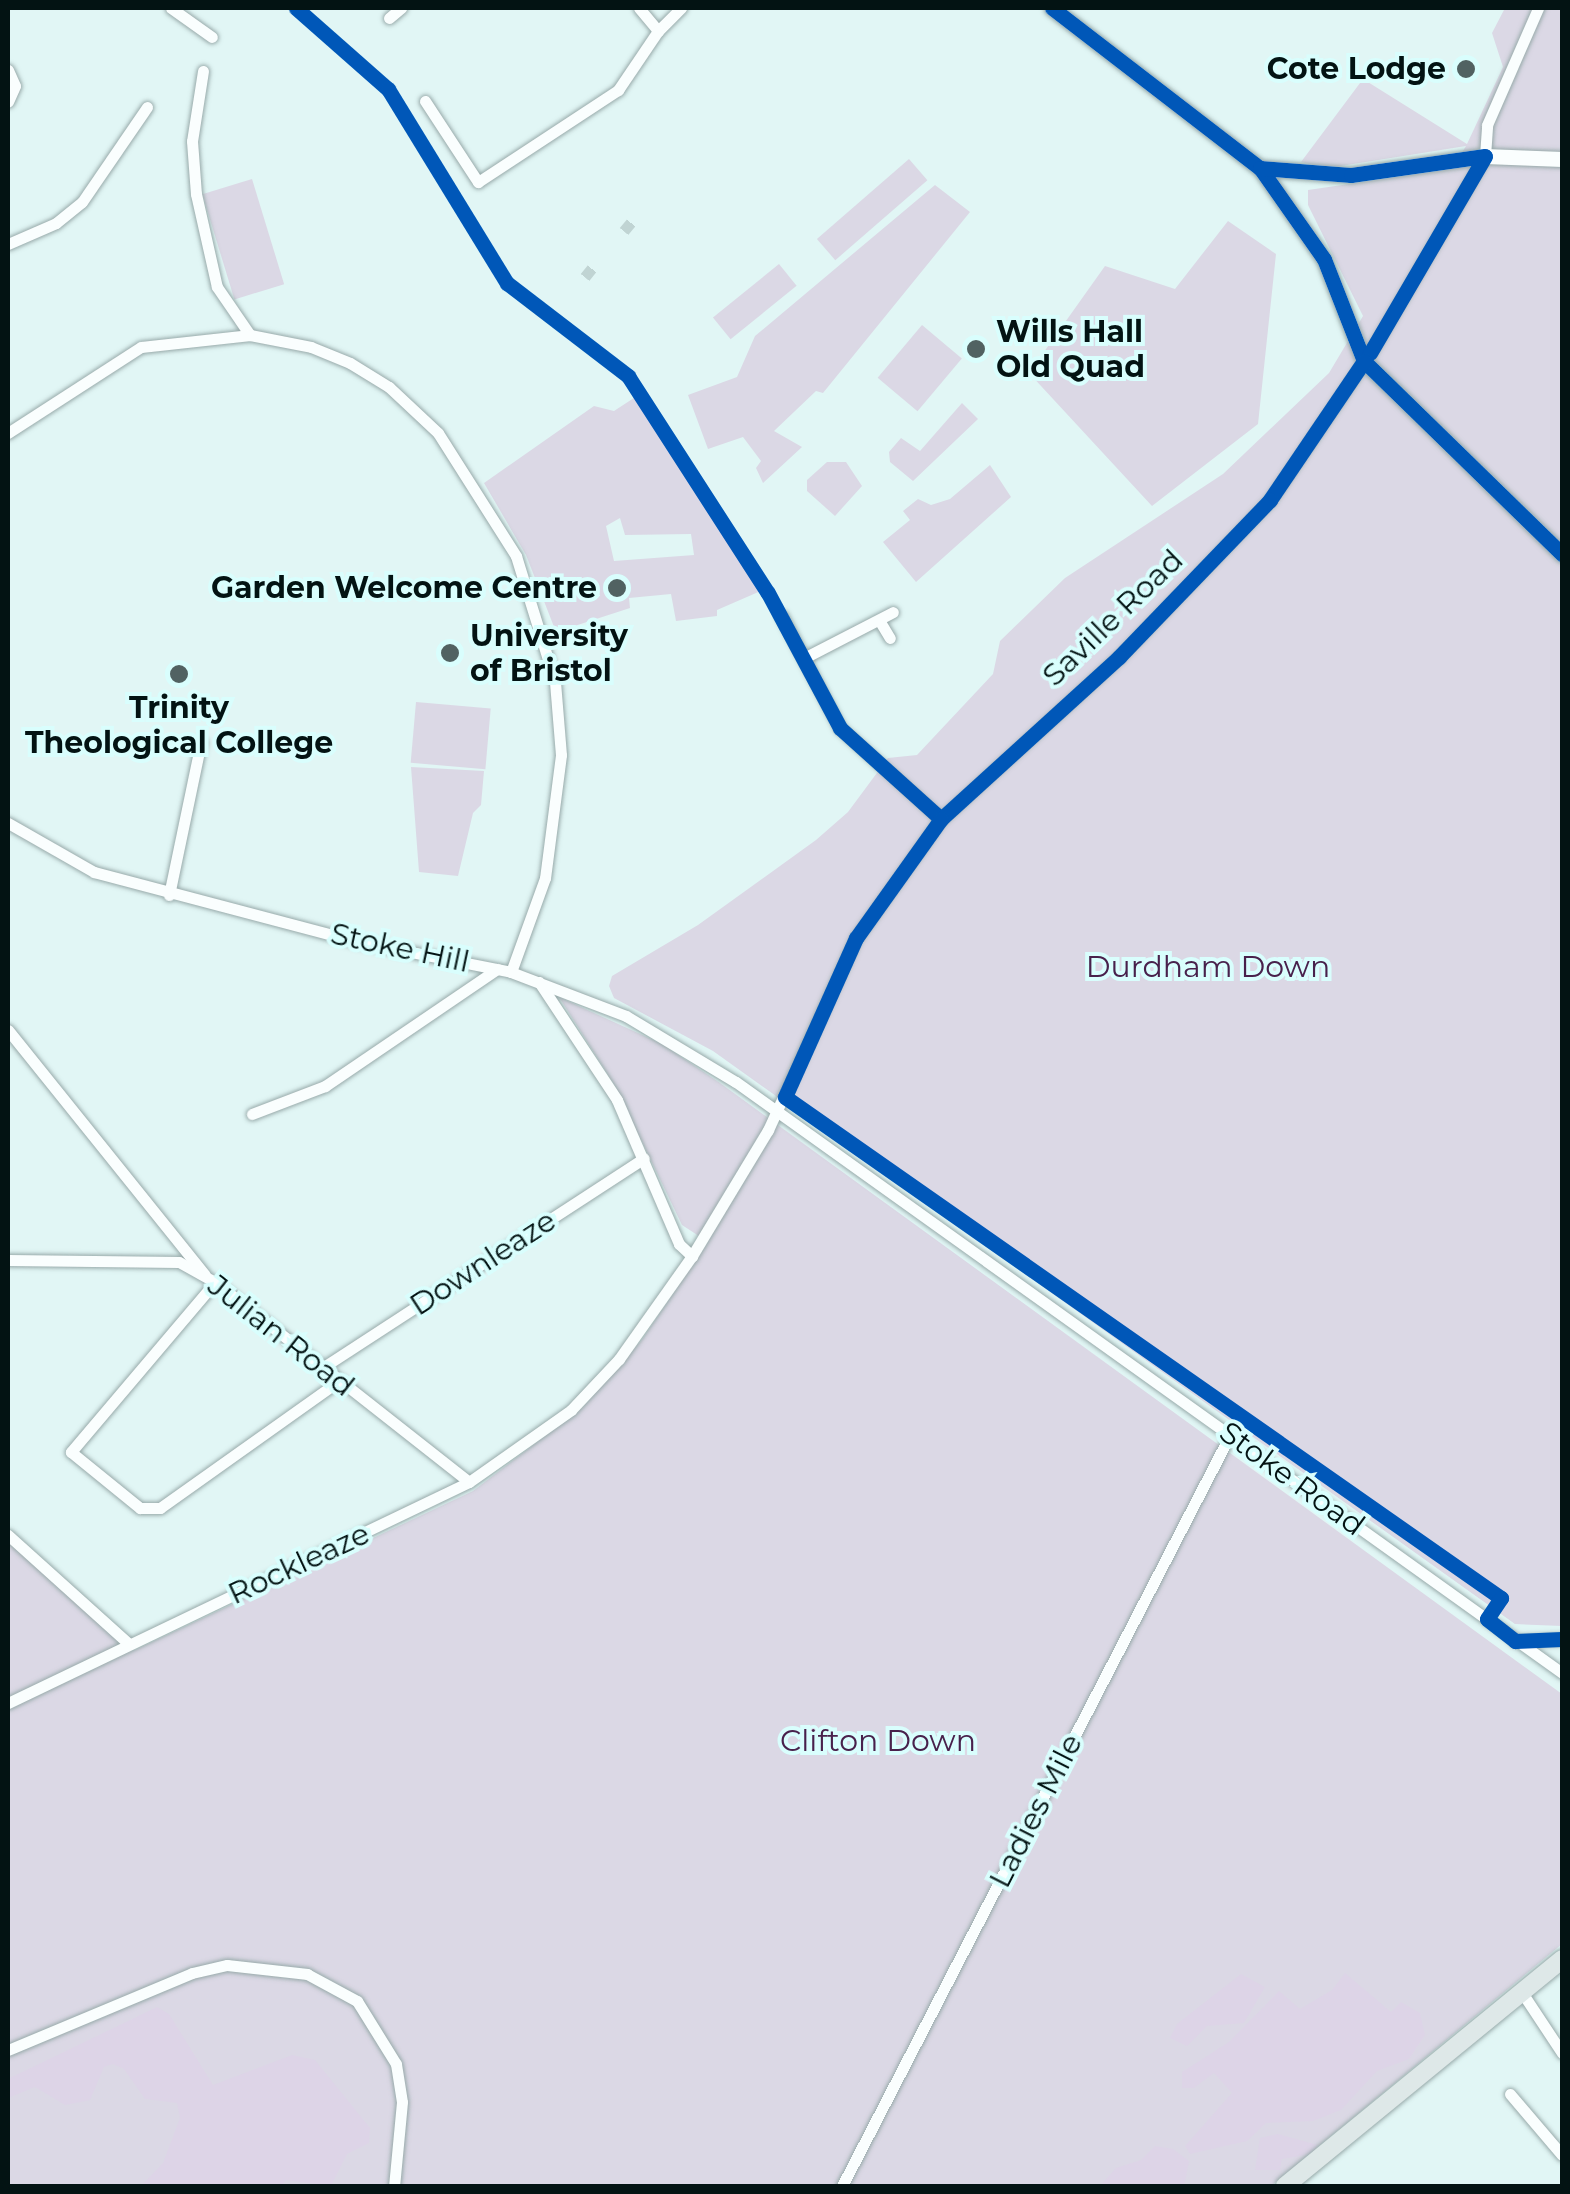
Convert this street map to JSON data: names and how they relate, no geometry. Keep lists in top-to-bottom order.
{
  "streets": {
    "street": [
      "Saville Road",
      "Stoke Hill",
      "Downleaze",
      "Julian Road",
      "Stoke Road",
      "Rockleaze",
      "Ladies Mile"
    ]
  },
  "crossings": [
    ["Saville Road", "Stoke Hill"],
    ["Saville Road", "Stoke Road"],
    ["Stoke Hill", "Stoke Road"],
    ["Downleaze", "Julian Road"],
    ["Julian Road", "Rockleaze"],
    ["Stoke Road", "Ladies Mile"]
  ],
  "parks": ["Durdham Down", "Clifton Down"],
  "places": [
    "Cote Lodge",
    "Wills Hall Old Quad",
    "Garden Welcome Centre",
    "University of Bristol",
    "Trinity Theological College"
  ]
}
